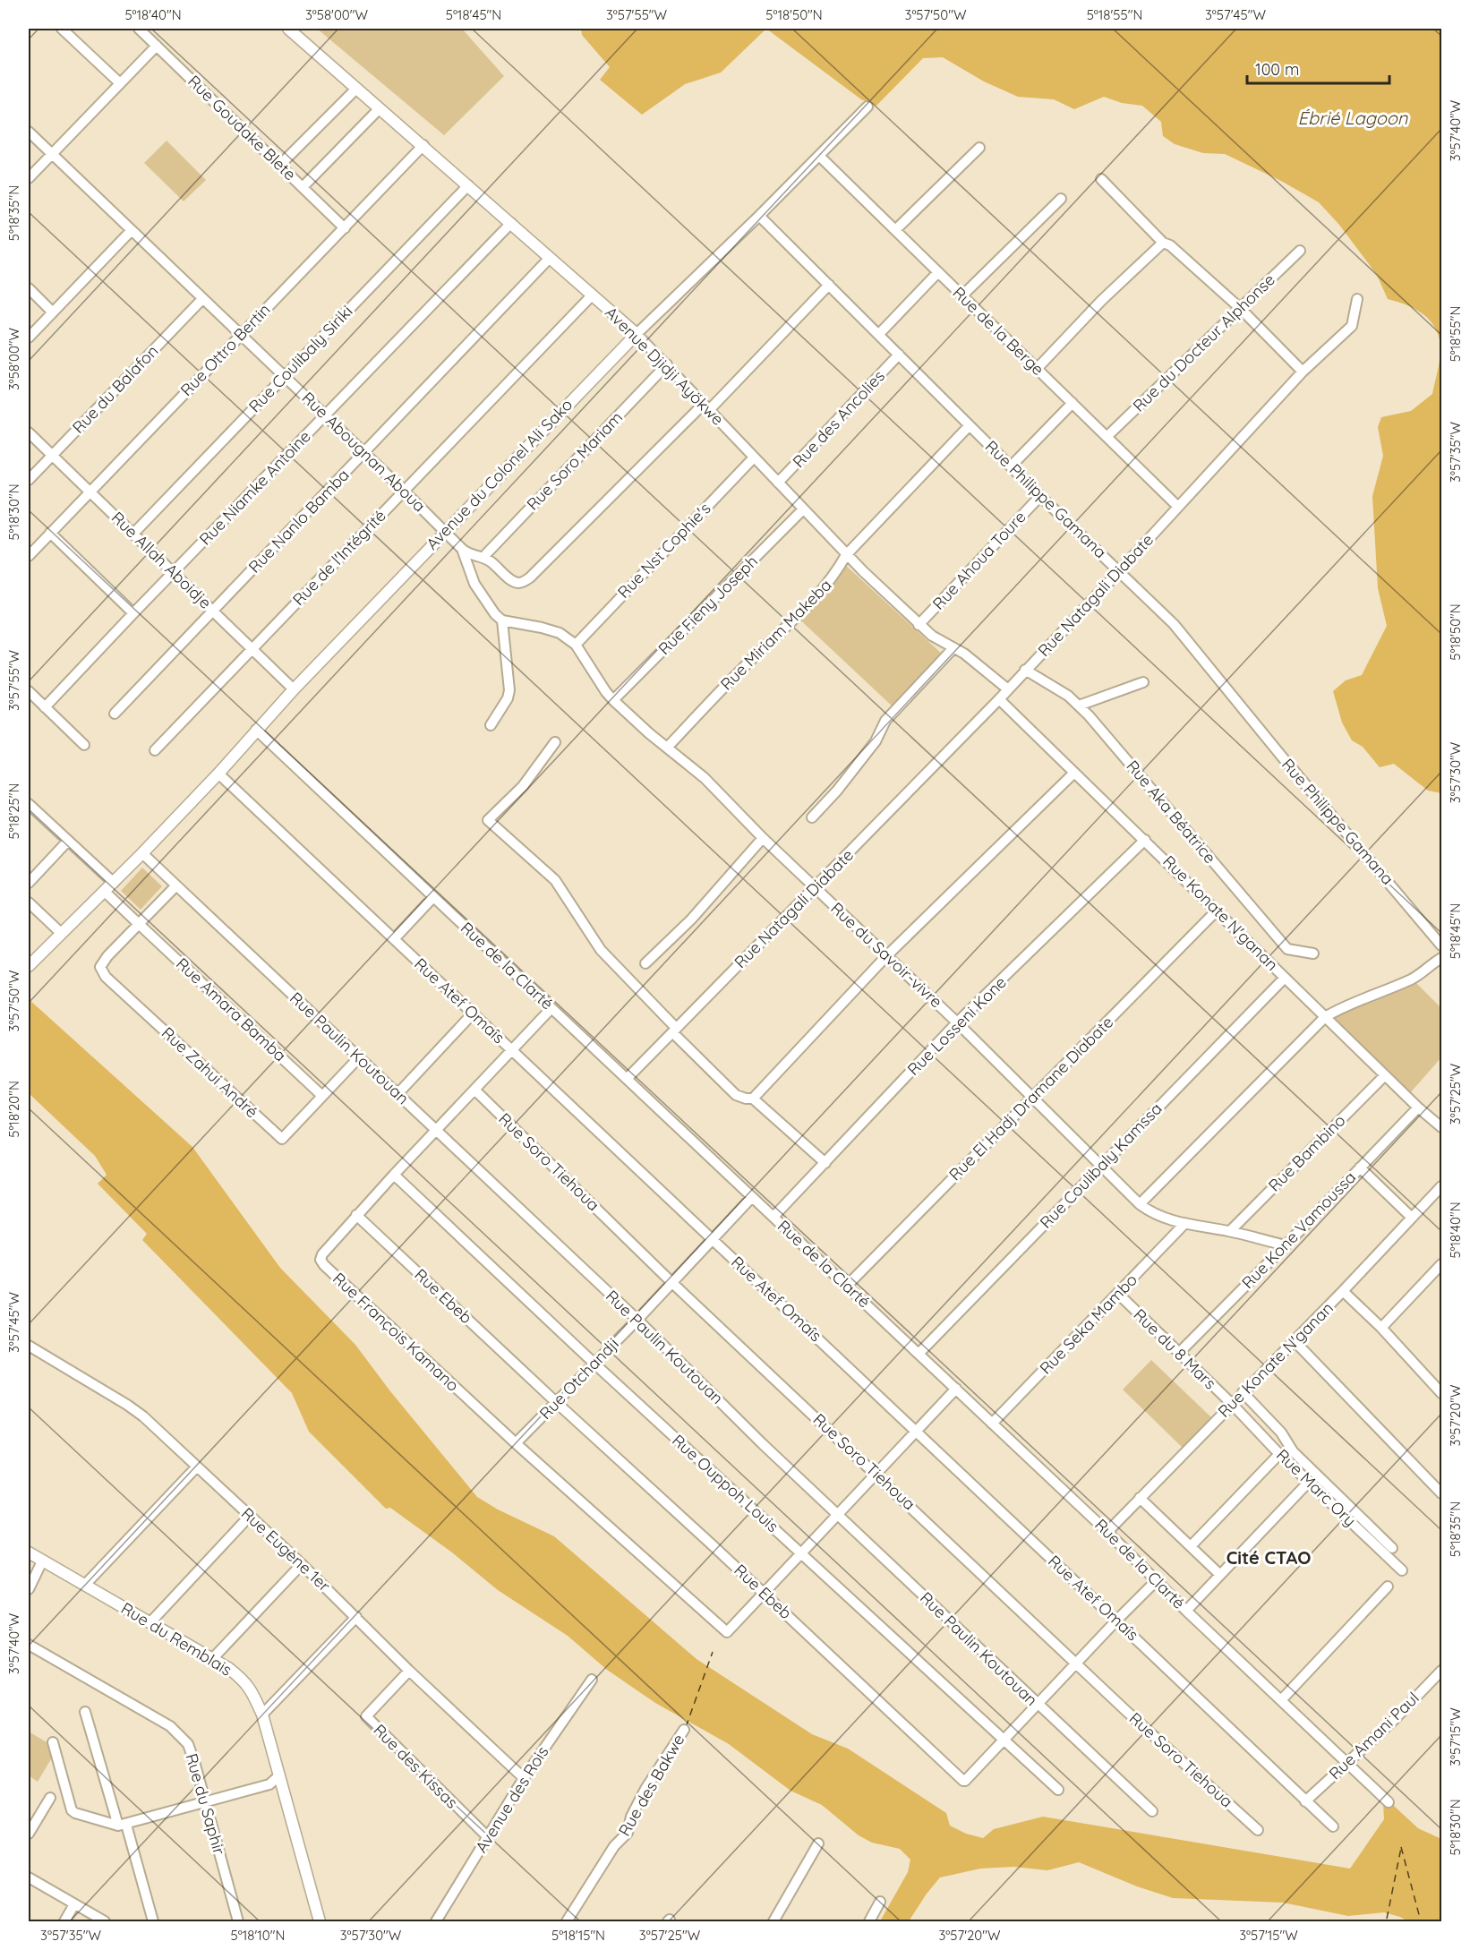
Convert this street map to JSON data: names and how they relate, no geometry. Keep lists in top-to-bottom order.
{
  "streets": {
    "street": [
      "Rue Goudake Blete",
      "Rue de la Berge",
      "Rue du Docteur Alphonse",
      "Rue Ottro Bertin",
      "Rue Coulibaly Siriki",
      "Avenue Djidji Ayökwe",
      "Rue du Balafon",
      "Rue des Ancolies",
      "Rue Abougnan Aboua",
      "Rue Soro Mariam",
      "Avenue du Colonel Ali Sako",
      "Rue Niamke Antoine",
      "Rue Philippe Gamana",
      "Rue Nanlo Bamba",
      "Rue Nst Cophie's",
      "Rue de l'Intégrité",
      "Rue Allah Aboidje",
      "Rue Ahoua Toure",
      "Rue Natagali Diabate",
      "Rue Fieny Joseph",
      "Rue Miriam Makeba",
      "Rue Aka Béatrice",
      "Rue Konate N'ganan",
      "Rue du Savoir-vivre",
      "Rue de la Clarté",
      "Rue Atef Omaîs",
      "Rue Amara Bamba",
      "Rue Losseni Kone",
      "Rue Paulin Koutouan",
      "Rue Zahui André",
      "Rue El Hadj Dramane Diabate",
      "Rue Bambino",
      "Rue Soro Tiehoua",
      "Rue Coulibaly Kamssa",
      "Rue Kone Vamoussa",
      "Rue Ebeb",
      "Rue Seka Mambo",
      "Rue François Kamano",
      "Rue du 8 Mars",
      "Rue Otchandji",
      "Rue Ouppoh Louis",
      "Rue Marc Ory",
      "Rue Eugène 1er",
      "Rue du Remblais",
      "Rue Amani Paul",
      "Rue des Kissas",
      "Rue des Bakwe",
      "Avenue des Rois",
      "Rue du Saphir"
    ]
  },
  "crossings": [
    ["Rue Goudake Blete", "Rue Ottro Bertin"],
    ["Rue de la Berge", "Rue du Docteur Alphonse"],
    ["Rue de la Berge", "Avenue du Colonel Ali Sako"],
    ["Rue de la Berge", "Rue Natagali Diabate"],
    ["Rue Ottro Bertin", "Avenue Djidji Ayökwe"],
    ["Rue Ottro Bertin", "Rue Abougnan Aboua"],
    ["Rue Ottro Bertin", "Rue Allah Aboidje"],
    ["Rue Coulibaly Siriki", "Avenue Djidji Ayökwe"],
    ["Rue Coulibaly Siriki", "Rue Abougnan Aboua"],
    ["Rue Coulibaly Siriki", "Rue Allah Aboidje"],
    ["Avenue Djidji Ayökwe", "Rue des Ancolies"],
    ["Avenue Djidji Ayökwe", "Rue Abougnan Aboua"],
    ["Avenue Djidji Ayökwe", "Rue Soro Mariam"],
    ["Avenue Djidji Ayökwe", "Avenue du Colonel Ali Sako"],
    ["Avenue Djidji Ayökwe", "Rue Niamke Antoine"],
    ["Avenue Djidji Ayökwe", "Rue Nanlo Bamba"],
    ["Avenue Djidji Ayökwe", "Rue Nst Cophie's"],
    ["Avenue Djidji Ayökwe", "Rue de l'Intégrité"],
    ["Avenue Djidji Ayökwe", "Rue Ahoua Toure"],
    ["Avenue Djidji Ayökwe", "Rue Natagali Diabate"],
    ["Avenue Djidji Ayökwe", "Rue Fieny Joseph"],
    ["Avenue Djidji Ayökwe", "Rue Miriam Makeba"],
    ["Rue du Balafon", "Rue Abougnan Aboua"],
    ["Rue du Balafon", "Rue Allah Aboidje"],
    ["Rue des Ancolies", "Rue Philippe Gamana"],
    ["Rue Abougnan Aboua", "Rue Soro Mariam"],
    ["Rue Abougnan Aboua", "Avenue du Colonel Ali Sako"],
    ["Rue Abougnan Aboua", "Rue Niamke Antoine"],
    ["Rue Abougnan Aboua", "Rue Nanlo Bamba"],
    ["Rue Abougnan Aboua", "Rue de l'Intégrité"],
    ["Avenue du Colonel Ali Sako", "Rue Philippe Gamana"],
    ["Avenue du Colonel Ali Sako", "Rue Allah Aboidje"],
    ["Avenue du Colonel Ali Sako", "Rue de la Clarté"],
    ["Avenue du Colonel Ali Sako", "Rue Atef Omaîs"],
    ["Avenue du Colonel Ali Sako", "Rue Amara Bamba"],
    ["Avenue du Colonel Ali Sako", "Rue Paulin Koutouan"],
    ["Rue Niamke Antoine", "Rue Allah Aboidje"],
    ["Rue Philippe Gamana", "Rue Ahoua Toure"],
    ["Rue Philippe Gamana", "Rue Natagali Diabate"],
    ["Rue Philippe Gamana", "Rue Miriam Makeba"],
    ["Rue Nanlo Bamba", "Rue Allah Aboidje"],
    ["Rue Nst Cophie's", "Rue du Savoir-vivre"],
    ["Rue de l'Intégrité", "Rue Allah Aboidje"],
    ["Rue Natagali Diabate", "Rue Aka Béatrice"],
    ["Rue Natagali Diabate", "Rue Konate N'ganan"],
    ["Rue Natagali Diabate", "Rue du Savoir-vivre"],
    ["Rue Natagali Diabate", "Rue de la Clarté"],
    ["Rue Fieny Joseph", "Rue du Savoir-vivre"],
    ["Rue Miriam Makeba", "Rue du Savoir-vivre"],
    ["Rue Konate N'ganan", "Rue de la Clarté"],
    ["Rue Konate N'ganan", "Rue Losseni Kone"],
    ["Rue Konate N'ganan", "Rue El Hadj Dramane Diabate"],
    ["Rue Konate N'ganan", "Rue Bambino"],
    ["Rue Konate N'ganan", "Rue Coulibaly Kamssa"],
    ["Rue Konate N'ganan", "Rue Kone Vamoussa"],
    ["Rue Konate N'ganan", "Rue du 8 Mars"],
    ["Rue Konate N'ganan", "Rue Marc Ory"],
    ["Rue du Savoir-vivre", "Rue Losseni Kone"],
    ["Rue du Savoir-vivre", "Rue El Hadj Dramane Diabate"],
    ["Rue du Savoir-vivre", "Rue Bambino"],
    ["Rue du Savoir-vivre", "Rue Coulibaly Kamssa"],
    ["Rue du Savoir-vivre", "Rue Kone Vamoussa"],
    ["Rue du Savoir-vivre", "Rue Seka Mambo"],
    ["Rue de la Clarté", "Rue Losseni Kone"],
    ["Rue de la Clarté", "Rue El Hadj Dramane Diabate"],
    ["Rue de la Clarté", "Rue Coulibaly Kamssa"],
    ["Rue de la Clarté", "Rue Ebeb"],
    ["Rue de la Clarté", "Rue Seka Mambo"],
    ["Rue de la Clarté", "Rue François Kamano"],
    ["Rue de la Clarté", "Rue Otchandji"],
    ["Rue de la Clarté", "Rue Amani Paul"],
    ["Rue Atef Omaîs", "Rue Ebeb"],
    ["Rue Atef Omaîs", "Rue François Kamano"],
    ["Rue Atef Omaîs", "Rue Otchandji"],
    ["Rue Atef Omaîs", "Rue Amani Paul"],
    ["Rue Amara Bamba", "Rue Zahui André"],
    ["Rue Paulin Koutouan", "Rue Zahui André"],
    ["Rue Paulin Koutouan", "Rue Ebeb"],
    ["Rue Paulin Koutouan", "Rue François Kamano"],
    ["Rue Paulin Koutouan", "Rue Otchandji"],
    ["Rue Soro Tiehoua", "Rue Ebeb"],
    ["Rue Soro Tiehoua", "Rue François Kamano"],
    ["Rue Soro Tiehoua", "Rue Otchandji"],
    ["Rue Kone Vamoussa", "Rue du 8 Mars"],
    ["Rue Ebeb", "Rue François Kamano"],
    ["Rue Ebeb", "Rue Otchandji"],
    ["Rue Ebeb", "Rue Ouppoh Louis"],
    ["Rue Seka Mambo", "Rue du 8 Mars"],
    ["Rue François Kamano", "Rue Otchandji"],
    ["Rue François Kamano", "Rue Ouppoh Louis"],
    ["Rue du 8 Mars", "Rue Marc Ory"],
    ["Rue Otchandji", "Rue Ouppoh Louis"],
    ["Rue Eugène 1er", "Rue des Kissas"],
    ["Rue Eugène 1er", "Avenue des Rois"],
    ["Rue des Kissas", "Avenue des Rois"]
  ],
  "districts": ["Cité CTAO"],
  "water": ["Ébrié Lagoon"],
  "scale_bar": "100 m",
  "coordinates": [
    "5°18'40\"N",
    "3°58'00\"W",
    "5°18'45\"N",
    "3°57'55\"W",
    "5°18'50\"N",
    "3°57'50\"W",
    "5°18'55\"N",
    "3°57'45\"W",
    "3°57'40\"W",
    "5°18'35\"N",
    "3°57'35\"W",
    "5°18'30\"N",
    "3°57'30\"W",
    "5°18'25\"N",
    "3°57'25\"W",
    "5°18'20\"N",
    "3°57'20\"W",
    "3°57'15\"W",
    "5°18'10\"N",
    "5°18'15\"N"
  ]
}
